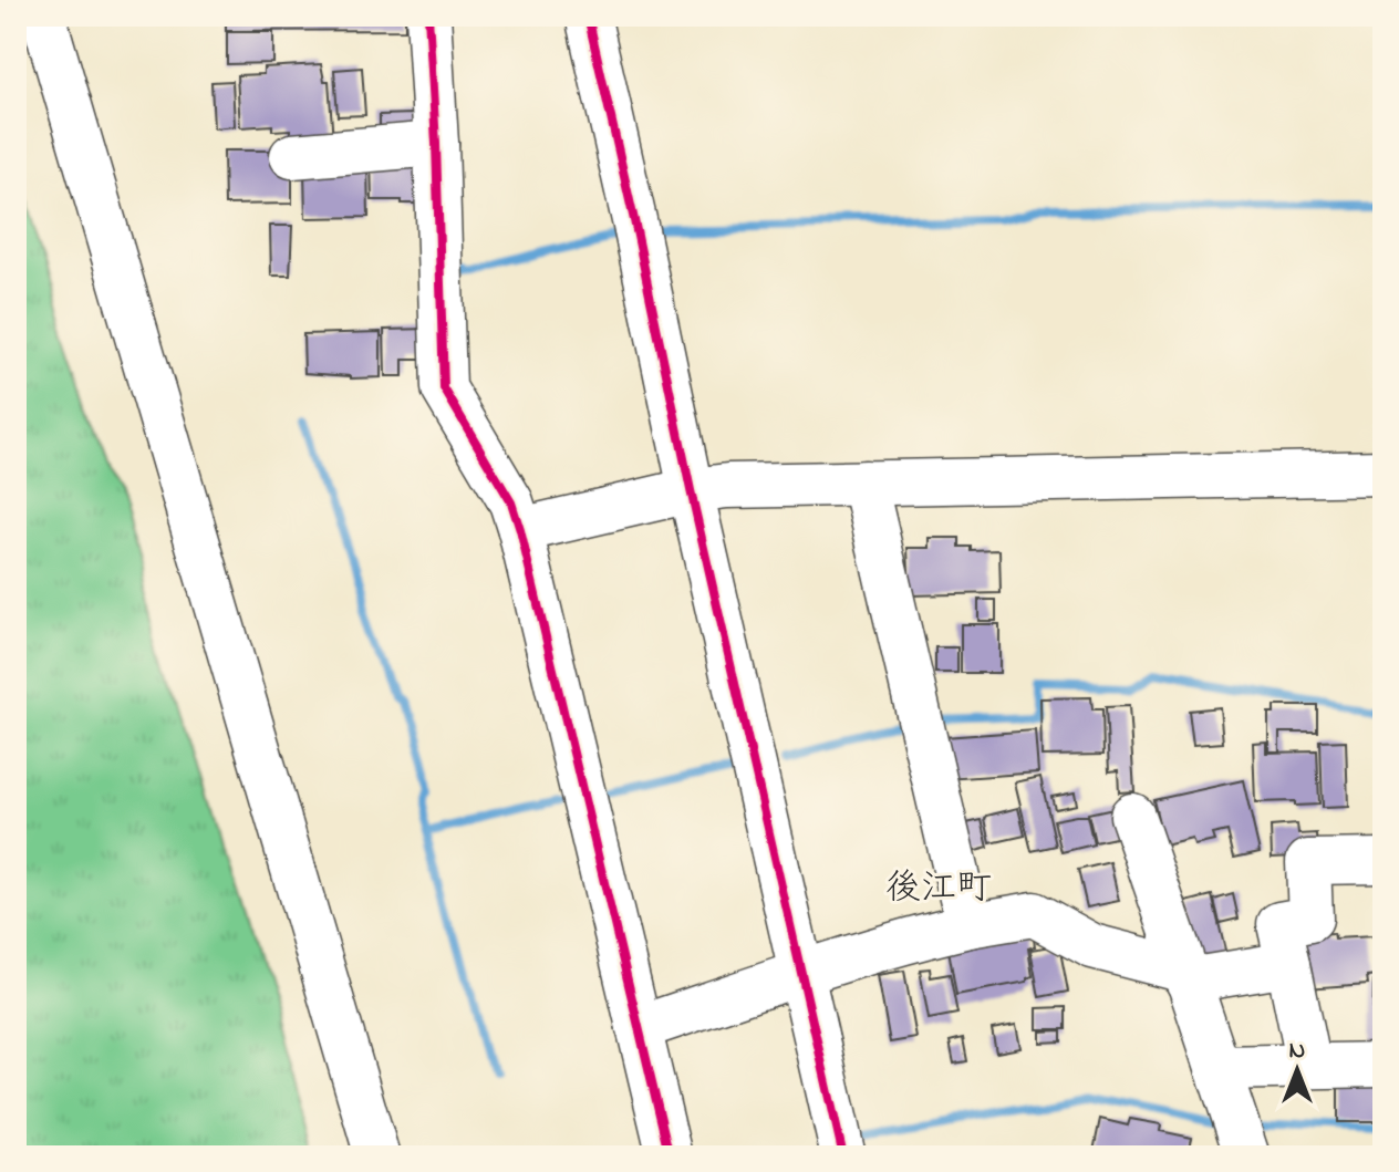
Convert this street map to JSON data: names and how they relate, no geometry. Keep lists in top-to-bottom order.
{
  "districts": ["後江町"],
  "north": "top"
}
